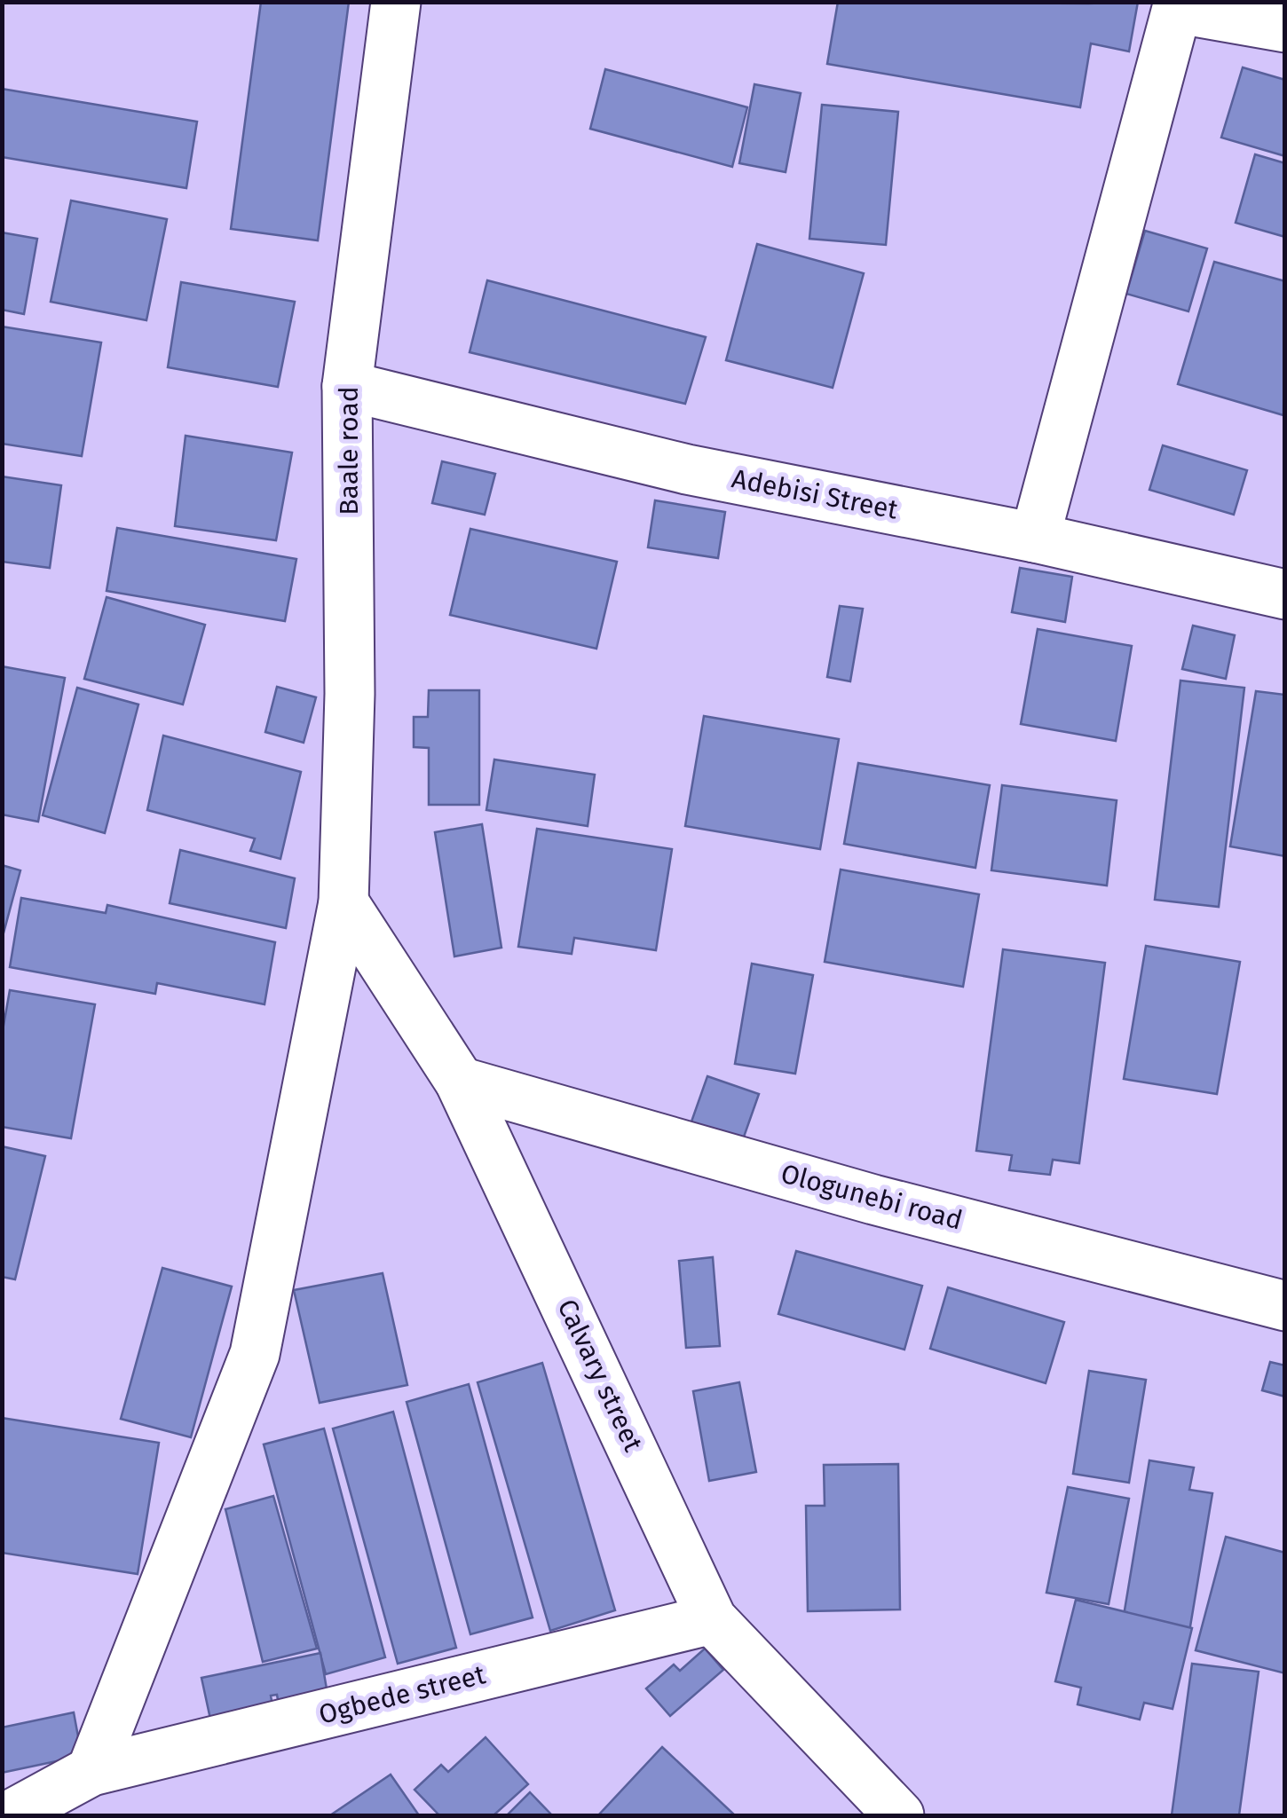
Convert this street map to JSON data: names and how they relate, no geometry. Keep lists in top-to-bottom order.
{
  "streets": {
    "street": [
      "Baale road",
      "Adebisi Street",
      "Ologunebi road",
      "Calvary street",
      "Ogbede street"
    ]
  },
  "crossings": [
    ["Baale road", "Adebisi Street"],
    ["Baale road", "Calvary street"],
    ["Baale road", "Ogbede street"],
    ["Ologunebi road", "Calvary street"],
    ["Calvary street", "Ogbede street"]
  ]
}
